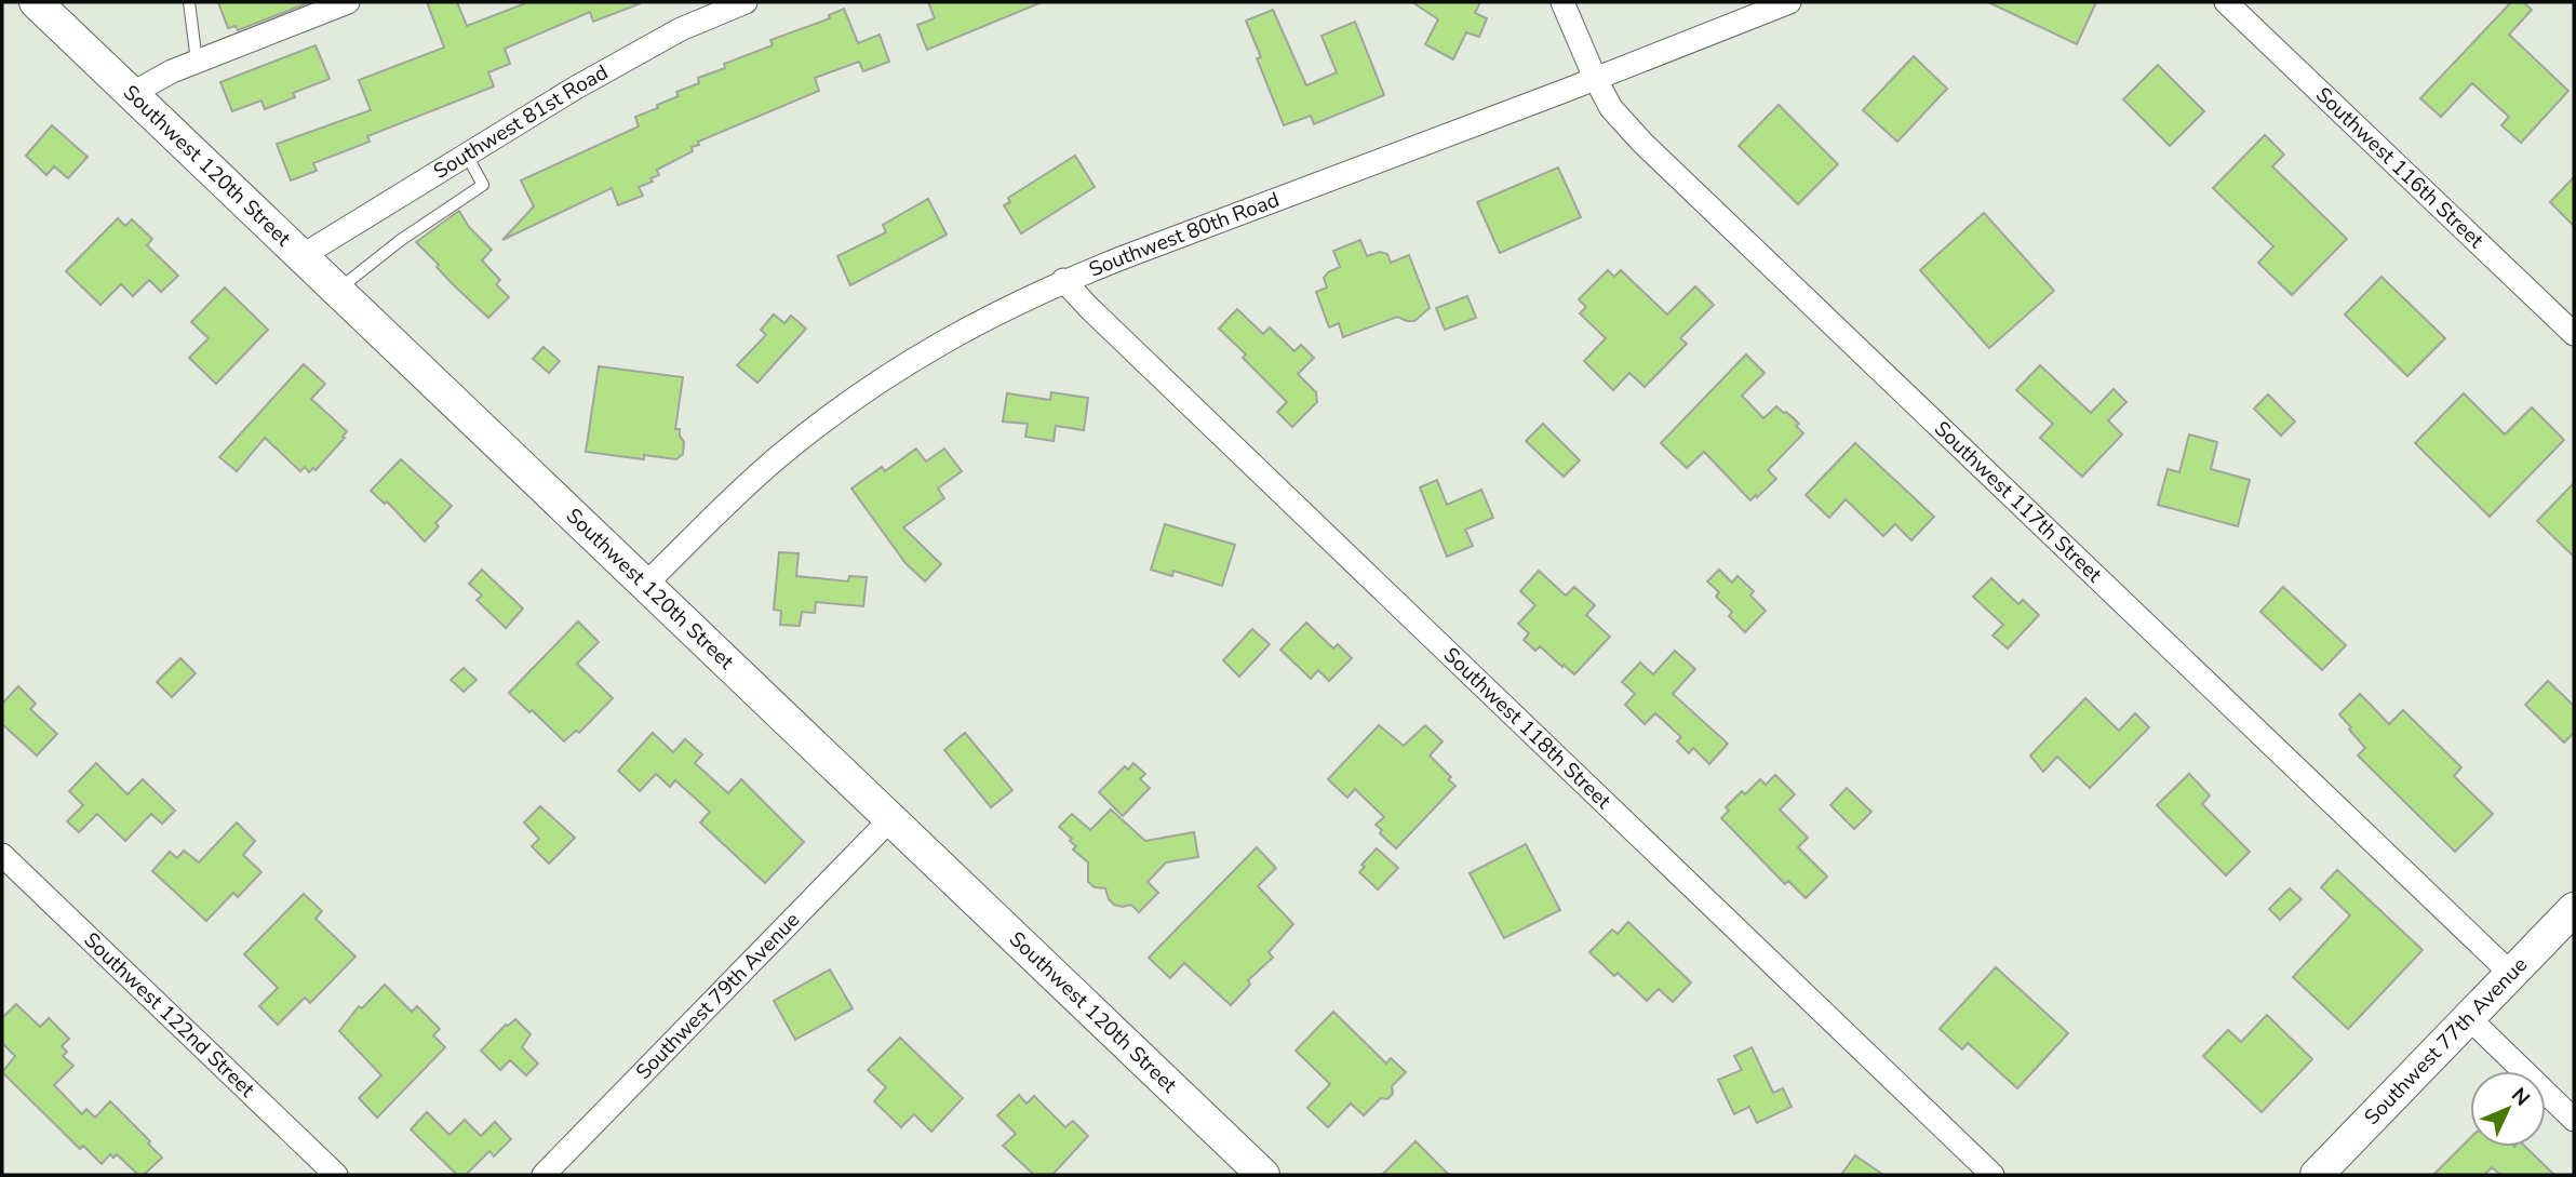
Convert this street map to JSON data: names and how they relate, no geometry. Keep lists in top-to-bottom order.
{
  "streets": {
    "street": [
      "Southwest 81st Road",
      "Southwest 120th Street",
      "Southwest 116th Street",
      "Southwest 80th Road",
      "Southwest 117th Street",
      "Southwest 118th Street",
      "Southwest 79th Avenue",
      "Southwest 122nd Street",
      "Southwest 77th Avenue"
    ]
  },
  "crossings": [
    ["Southwest 81st Road", "Southwest 120th Street"],
    ["Southwest 120th Street", "Southwest 80th Road"],
    ["Southwest 120th Street", "Southwest 79th Avenue"],
    ["Southwest 80th Road", "Southwest 117th Street"],
    ["Southwest 80th Road", "Southwest 118th Street"],
    ["Southwest 117th Street", "Southwest 77th Avenue"]
  ],
  "north": "top right"
}
